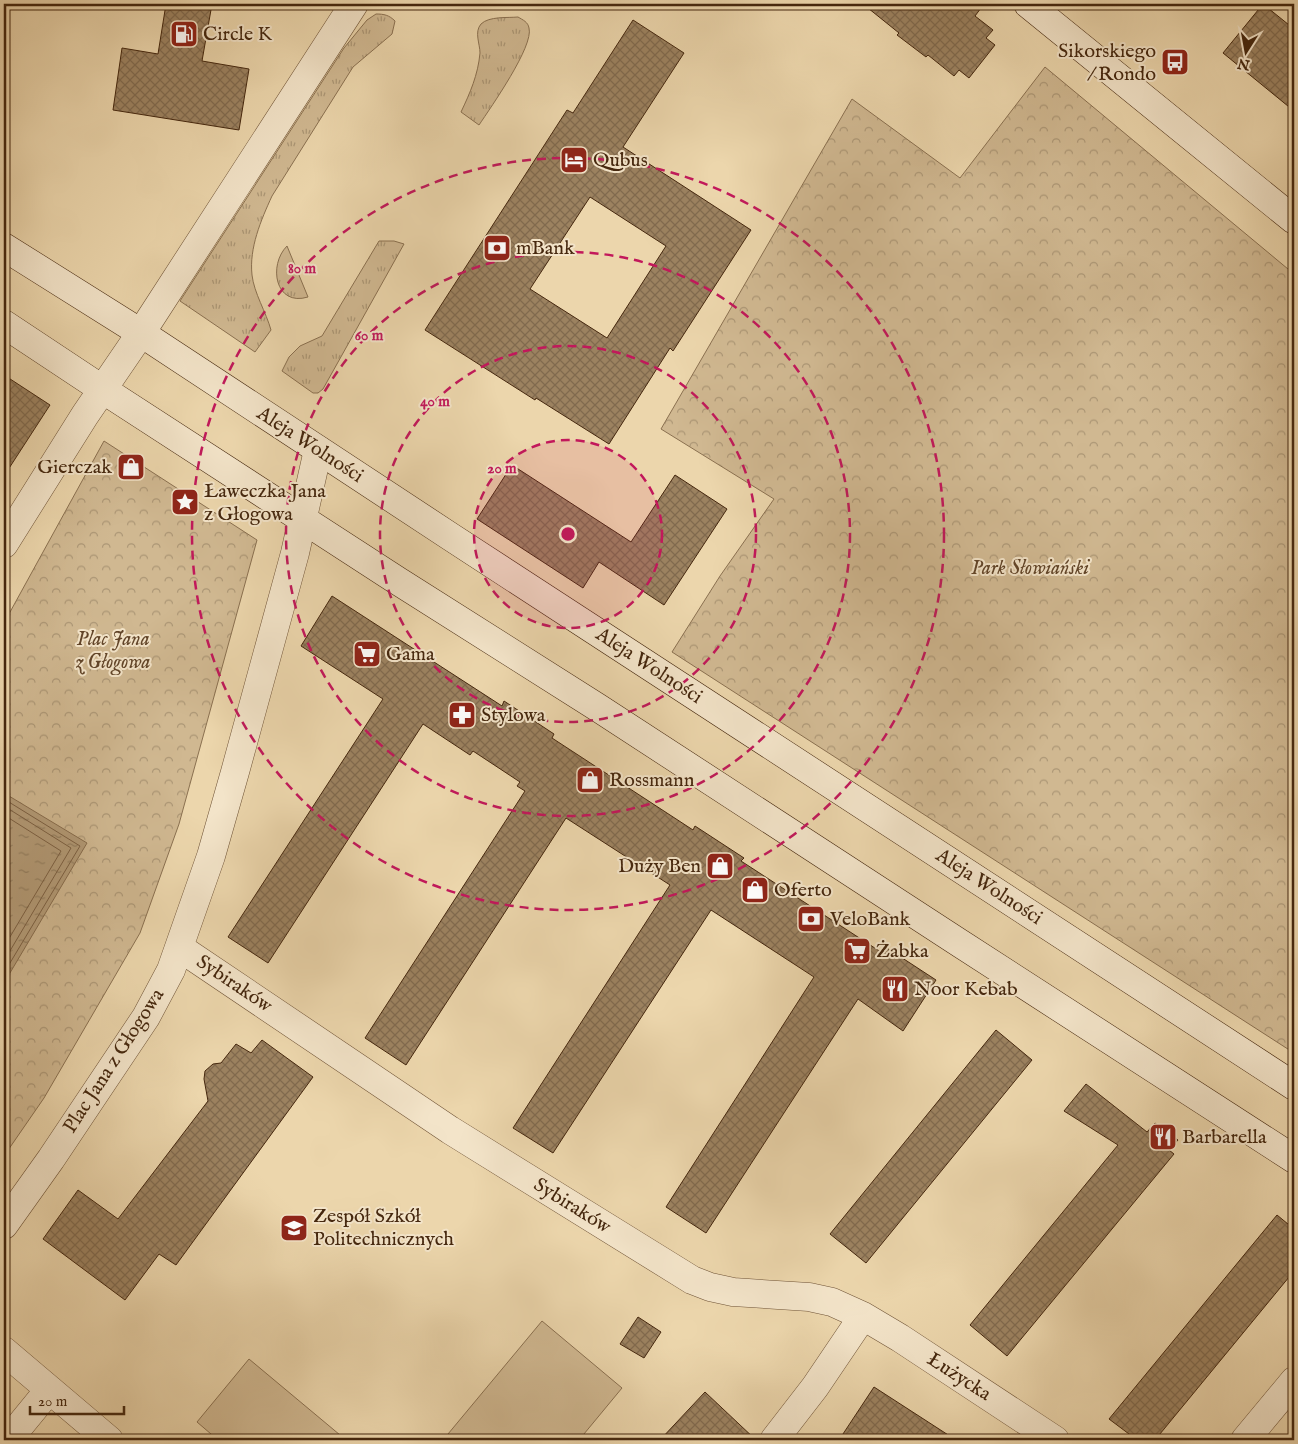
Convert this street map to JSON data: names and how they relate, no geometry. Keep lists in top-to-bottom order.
{
  "streets": {
    "street": [
      "Aleja Wolności",
      "Sybiraków",
      "Plac Jana z Głogowa",
      "Łużycka"
    ]
  },
  "crossings": [
    ["Aleja Wolności", "Plac Jana z Głogowa"],
    ["Sybiraków", "Plac Jana z Głogowa"],
    ["Sybiraków", "Łużycka"]
  ],
  "parks": ["Park Słowiański", "Plac Jana z Głogowa"],
  "places": {
    "fuel station": ["Circle K"],
    "bus stop": ["Sikorskiego / Rondo"],
    "hotel": ["Qubus"],
    "bank": ["mBank", "VeloBank"],
    "shop": [
      "Gierczak",
      "Rossmann",
      "Duży Ben",
      "Oferto"
    ],
    "place": ["Ławeczka Jana z Głogowa"],
    "supermarket": ["Gama", "Żabka"],
    "pharmacy": ["Stylowa"],
    "restaurant": ["Noor Kebab", "Barbarella"],
    "school or university": ["Zespół Szkół Politechnicznych"]
  },
  "scale_bar": "20 m",
  "north": "bottom",
  "rings": [
    "80 m",
    "60 m",
    "40 m",
    "20 m"
  ]
}
